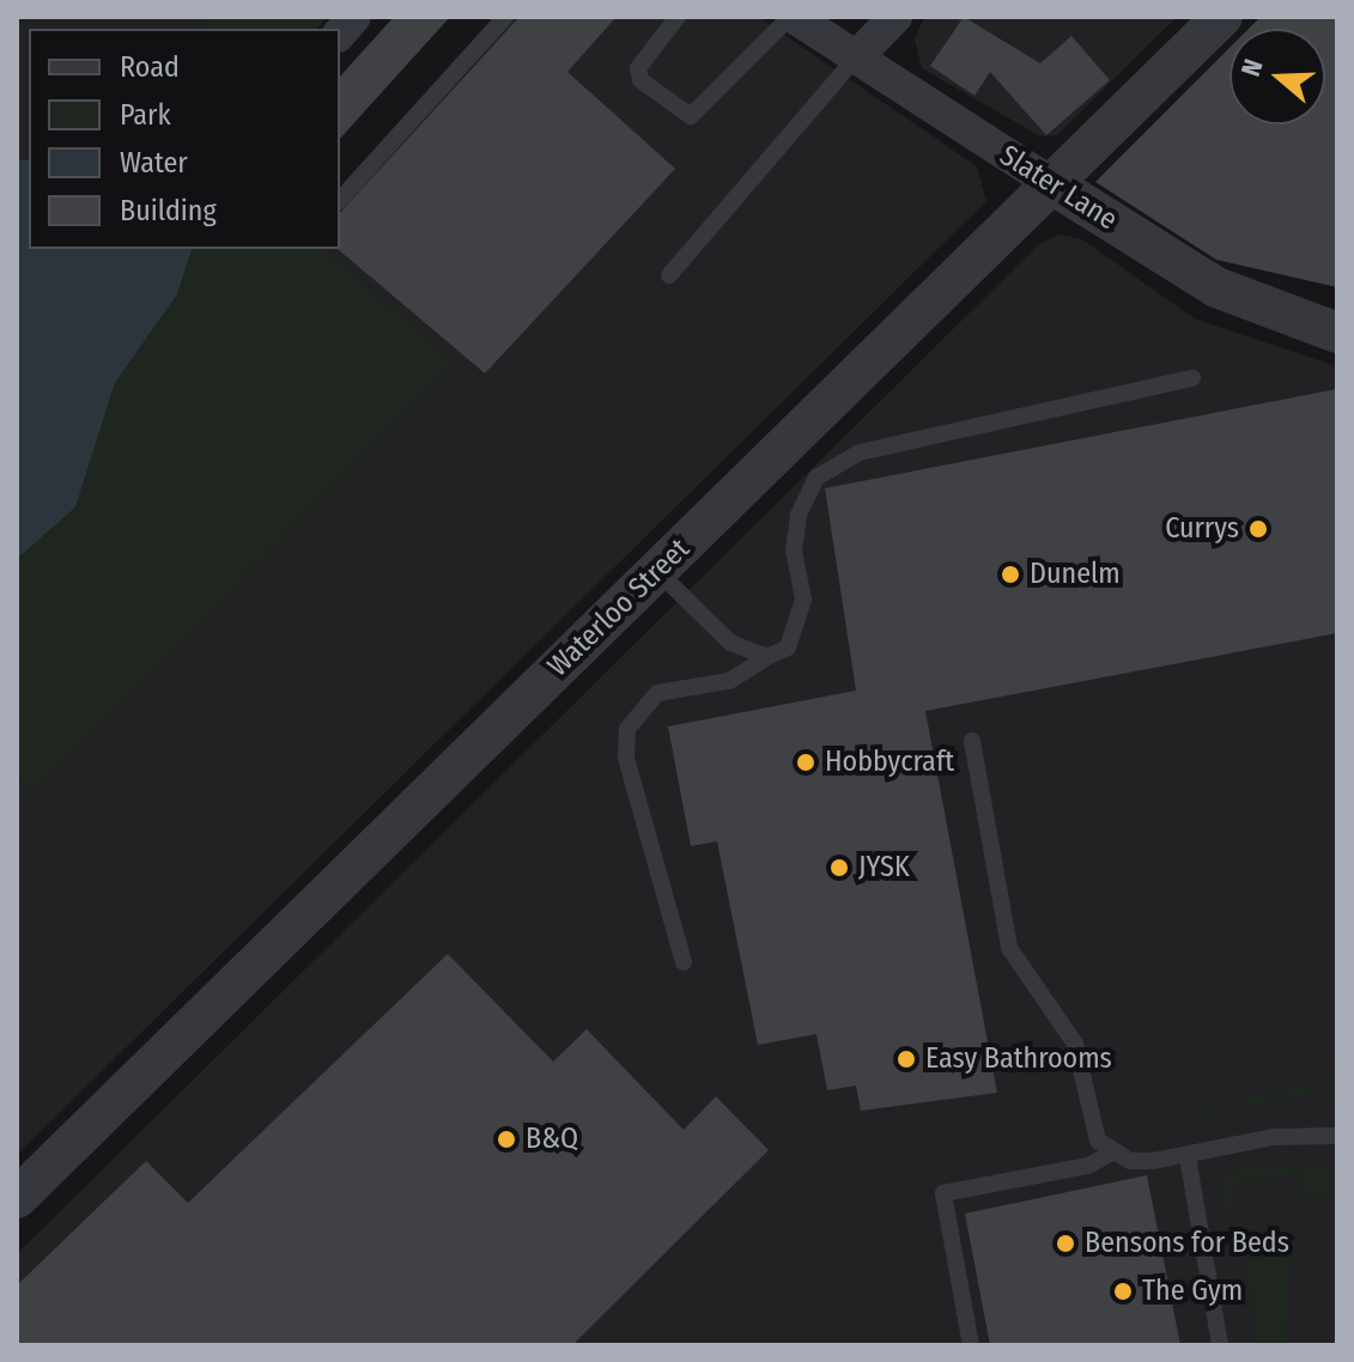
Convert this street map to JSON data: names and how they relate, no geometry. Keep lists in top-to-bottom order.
{
  "streets": {
    "street": ["Slater Lane", "Waterloo Street"]
  },
  "crossings": [
    ["Slater Lane", "Waterloo Street"]
  ],
  "places": [
    "Currys",
    "Dunelm",
    "Hobbycraft",
    "JYSK",
    "Easy Bathrooms",
    "B&Q",
    "Bensons for Beds",
    "The Gym"
  ],
  "legend": [
    "Road",
    "Park",
    "Water",
    "Building"
  ],
  "north": "left"
}
